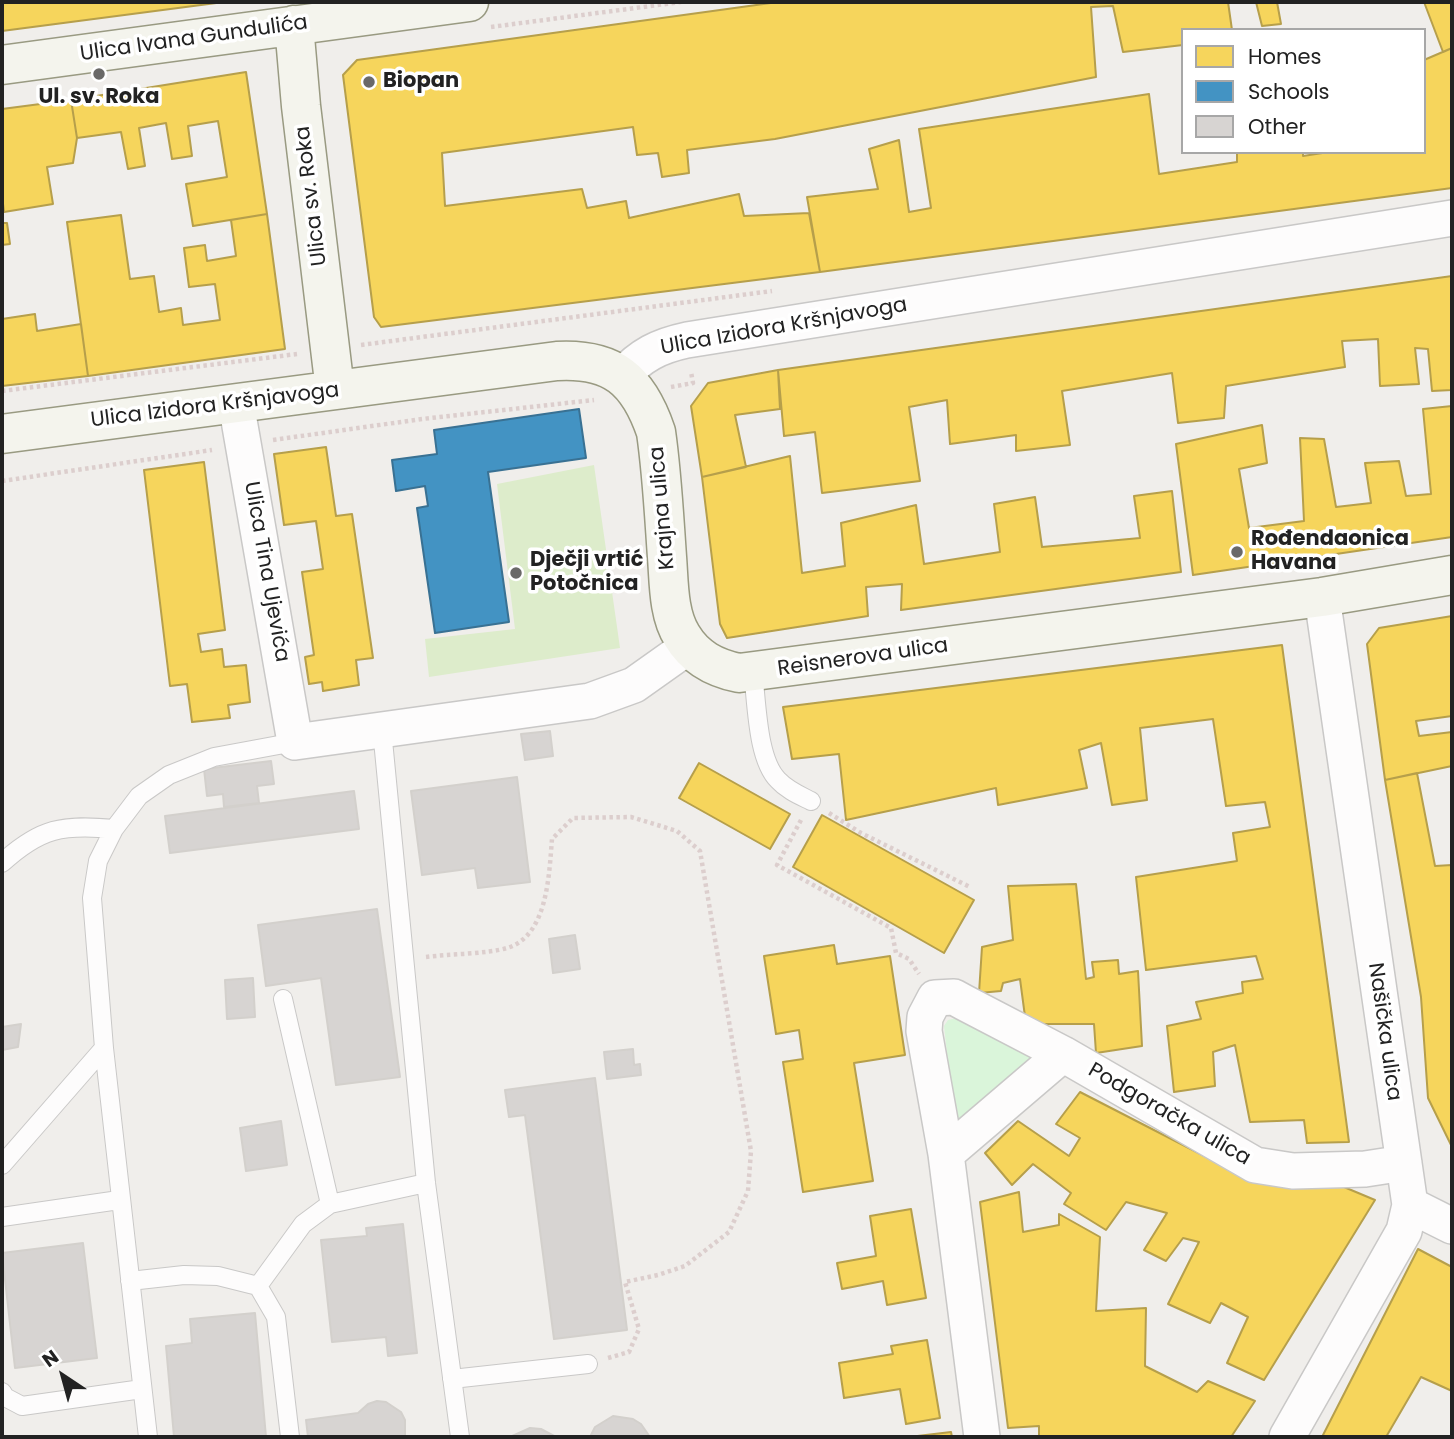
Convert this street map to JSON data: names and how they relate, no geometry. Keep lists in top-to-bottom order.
{
  "streets": {
    "street": [
      "Ulica Ivana Gundulića",
      "Ulica sv. Roka",
      "Ulica Izidora Kršnjavoga",
      "Krajna ulica",
      "Ulica Tina Ujevića",
      "Reisnerova ulica",
      "Našička ulica",
      "Podgoračka ulica"
    ]
  },
  "crossings": [
    ["Ulica Ivana Gundulića", "Ulica sv. Roka"],
    ["Ulica sv. Roka", "Ulica Izidora Kršnjavoga"],
    ["Ulica Izidora Kršnjavoga", "Krajna ulica"],
    ["Ulica Izidora Kršnjavoga", "Ulica Tina Ujevića"],
    ["Krajna ulica", "Reisnerova ulica"],
    ["Reisnerova ulica", "Našička ulica"],
    ["Našička ulica", "Podgoračka ulica"]
  ],
  "places": [
    "Ul. sv. Roka",
    "Biopan",
    "Rođendaonica Havana",
    "Dječji vrtić Potočnica"
  ],
  "legend": ["Homes", "Schools", "Other"],
  "north": "top left"
}
